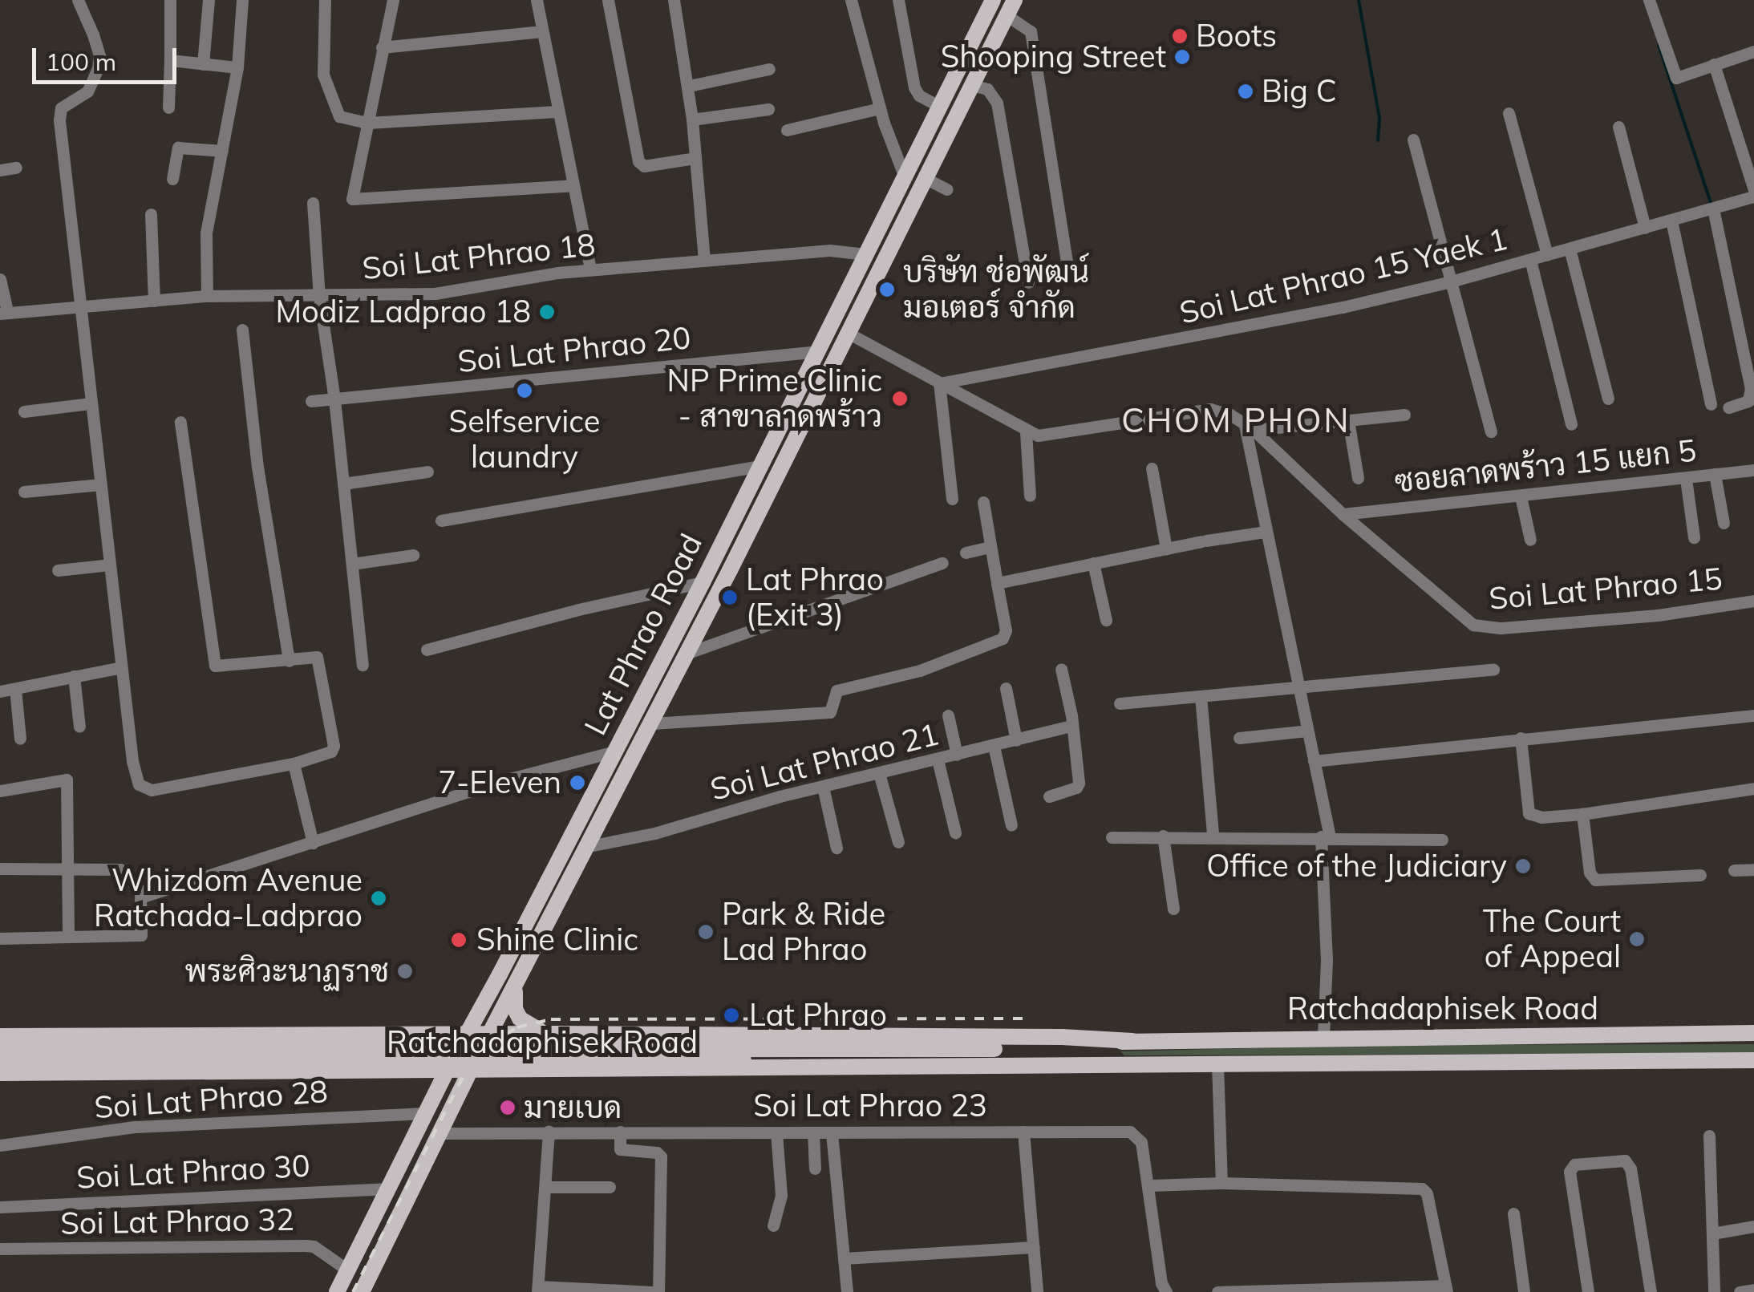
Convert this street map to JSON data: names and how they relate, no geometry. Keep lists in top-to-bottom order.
{
  "streets": {
    "main road": ["Lat Phrao Road", "Ratchadaphisek Road"],
    "street": [
      "Soi Lat Phrao 18",
      "Soi Lat Phrao 15 Yaek 1",
      "Soi Lat Phrao 20",
      "ซอยลาดพร้าว 15 แยก 5",
      "Soi Lat Phrao 15",
      "Soi Lat Phrao 21",
      "Soi Lat Phrao 28",
      "Soi Lat Phrao 23",
      "Soi Lat Phrao 30",
      "Soi Lat Phrao 32"
    ]
  },
  "crossings": [
    ["Soi Lat Phrao 18", "Lat Phrao Road"],
    ["Soi Lat Phrao 15 Yaek 1", "Soi Lat Phrao 15"],
    ["Soi Lat Phrao 20", "Lat Phrao Road"],
    ["ซอยลาดพร้าว 15 แยก 5", "Soi Lat Phrao 15"],
    ["Soi Lat Phrao 15", "Lat Phrao Road"],
    ["Lat Phrao Road", "Soi Lat Phrao 21"],
    ["Lat Phrao Road", "Ratchadaphisek Road"],
    ["Lat Phrao Road", "Soi Lat Phrao 28"],
    ["Lat Phrao Road", "Soi Lat Phrao 23"],
    ["Lat Phrao Road", "Soi Lat Phrao 30"],
    ["Lat Phrao Road", "Soi Lat Phrao 32"]
  ],
  "districts": ["CHOM PHON"],
  "places": [
    "Boots",
    "Shooping Street",
    "Big C",
    "บริษัท ช่อพัฒน์ มอเตอร์ จำกัด",
    "Modiz Ladprao 18",
    "Selfservice laundry",
    "NP Prime Clinic - สาขาลาดพร้าว",
    "Lat Phrao (Exit 3)",
    "7-Eleven",
    "Office of the Judiciary",
    "Whizdom Avenue Ratchada-Ladprao",
    "Park & Ride Lad Phrao",
    "The Court of Appeal",
    "Shine Clinic",
    "พระศิวะนาฏราช",
    "Lat Phrao",
    "มายเบด"
  ],
  "scale_bar": "100 m"
}
